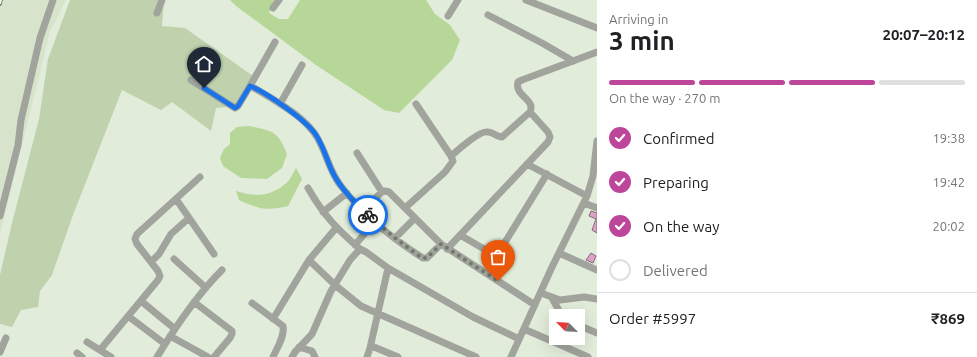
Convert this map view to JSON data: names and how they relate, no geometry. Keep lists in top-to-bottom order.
{
  "north": "top left",
  "page": {
    "heading": ["3 min", "Arriving in", "20:07–20:12"],
    "panel": ["Order #5997", "₹869"],
    "bar": "On the way · 270 m",
    "list": [
      ["Confirmed", "19:38"],
      ["Preparing", "19:42"],
      ["On the way", "20:02"],
      "Delivered"
    ]
  }
}
